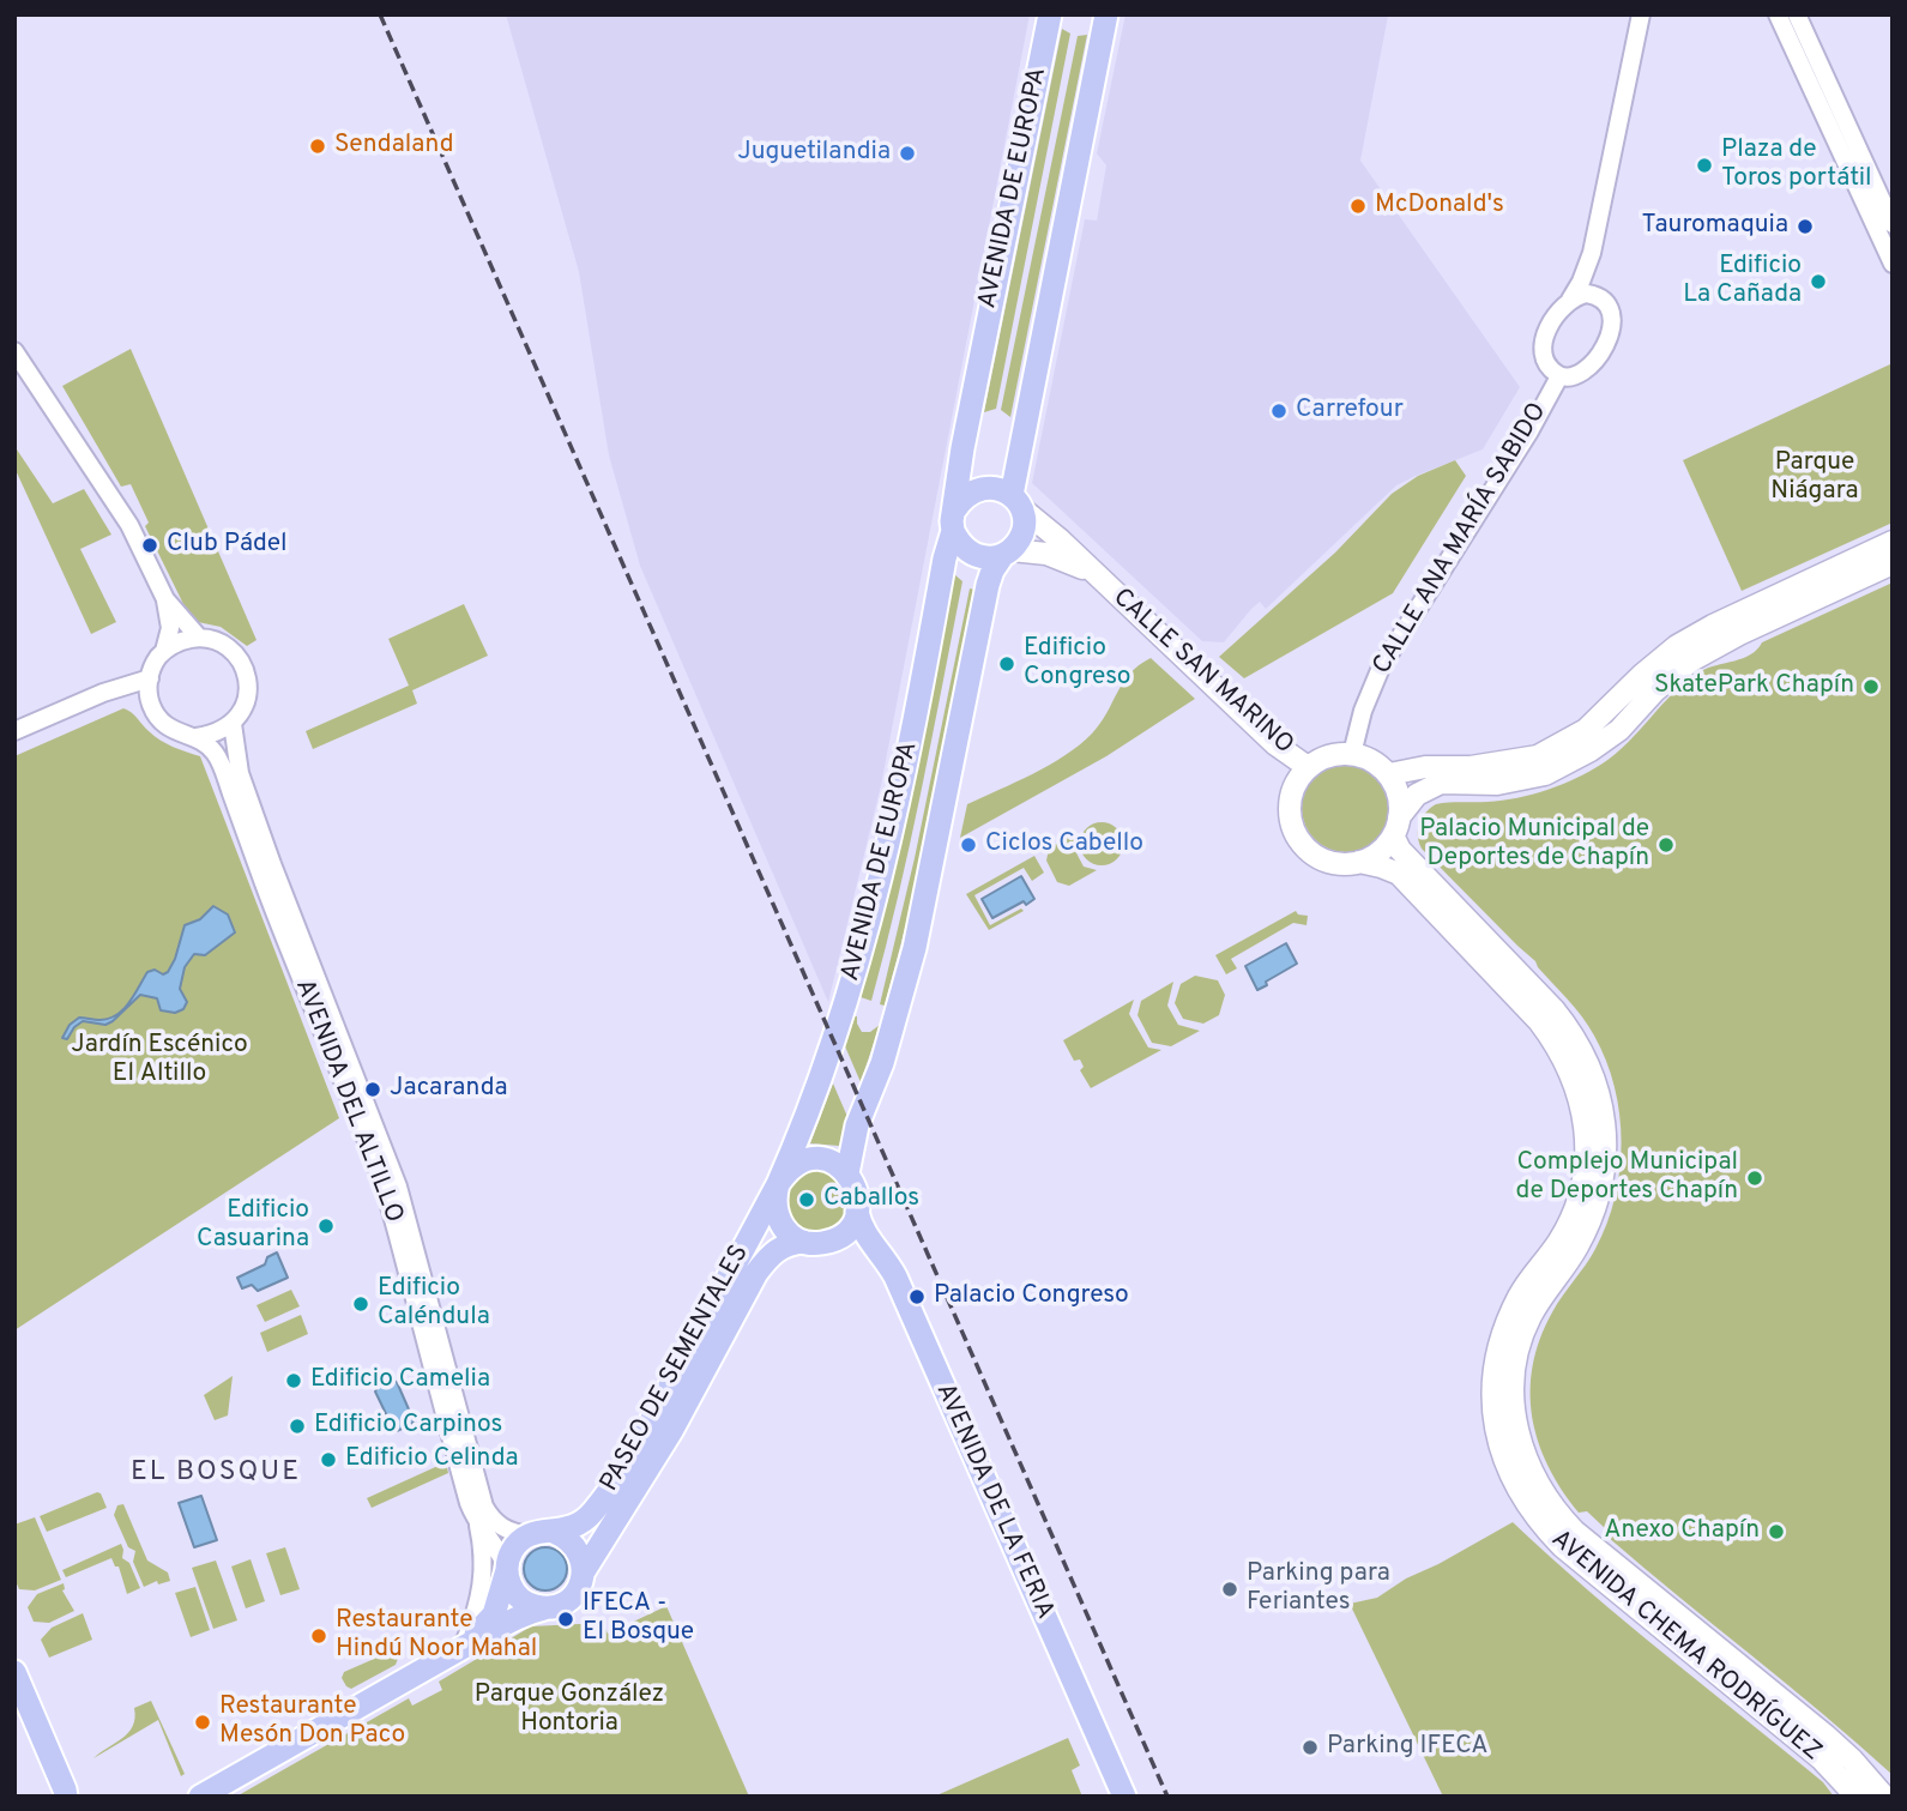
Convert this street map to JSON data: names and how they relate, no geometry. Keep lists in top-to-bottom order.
{
  "streets": {
    "main road": [
      "AVENIDA DE EUROPA",
      "CALLE SAN MARINO",
      "PASEO DE SEMENTALES",
      "AVENIDA DE LA FERIA",
      "AVENIDA CHEMA RODRÍGUEZ"
    ],
    "street": ["CALLE ANA MARÍA SABIDO", "AVENIDA DEL ALTILLO"]
  },
  "crossings": [
    ["AVENIDA DE EUROPA", "CALLE SAN MARINO"],
    ["AVENIDA DE EUROPA", "PASEO DE SEMENTALES"],
    ["AVENIDA DE EUROPA", "AVENIDA DE LA FERIA"],
    ["CALLE ANA MARÍA SABIDO", "CALLE SAN MARINO"],
    ["CALLE ANA MARÍA SABIDO", "AVENIDA CHEMA RODRÍGUEZ"],
    ["CALLE SAN MARINO", "AVENIDA CHEMA RODRÍGUEZ"],
    ["AVENIDA DEL ALTILLO", "PASEO DE SEMENTALES"],
    ["PASEO DE SEMENTALES", "AVENIDA DE LA FERIA"]
  ],
  "districts": ["EL BOSQUE"],
  "parks": ["Parque Niágara", "Jardín Escénico El Altillo", "Parque González Hontoria"],
  "places": [
    "Sendaland",
    "Juguetilandia",
    "Plaza de Toros portátil",
    "McDonald's",
    "Tauromaquia",
    "Edificio La Cañada",
    "Carrefour",
    "Club Pádel",
    "Edificio Congreso",
    "SkatePark Chapín",
    "Ciclos Cabello",
    "Palacio Municipal de Deportes de Chapín",
    "Jacaranda",
    "Complejo Municipal de Deportes Chapín",
    "Caballos",
    "Edificio Casuarina",
    "Palacio Congreso",
    "Edificio Caléndula",
    "Edificio Camelia",
    "Edificio Carpinos",
    "Edificio Celinda",
    "Anexo Chapín",
    "Parking para Feriantes",
    "IFECA - El Bosque",
    "Restaurante Hindú Noor Mahal",
    "Restaurante Mesón Don Paco",
    "Parking IFECA"
  ]
}
